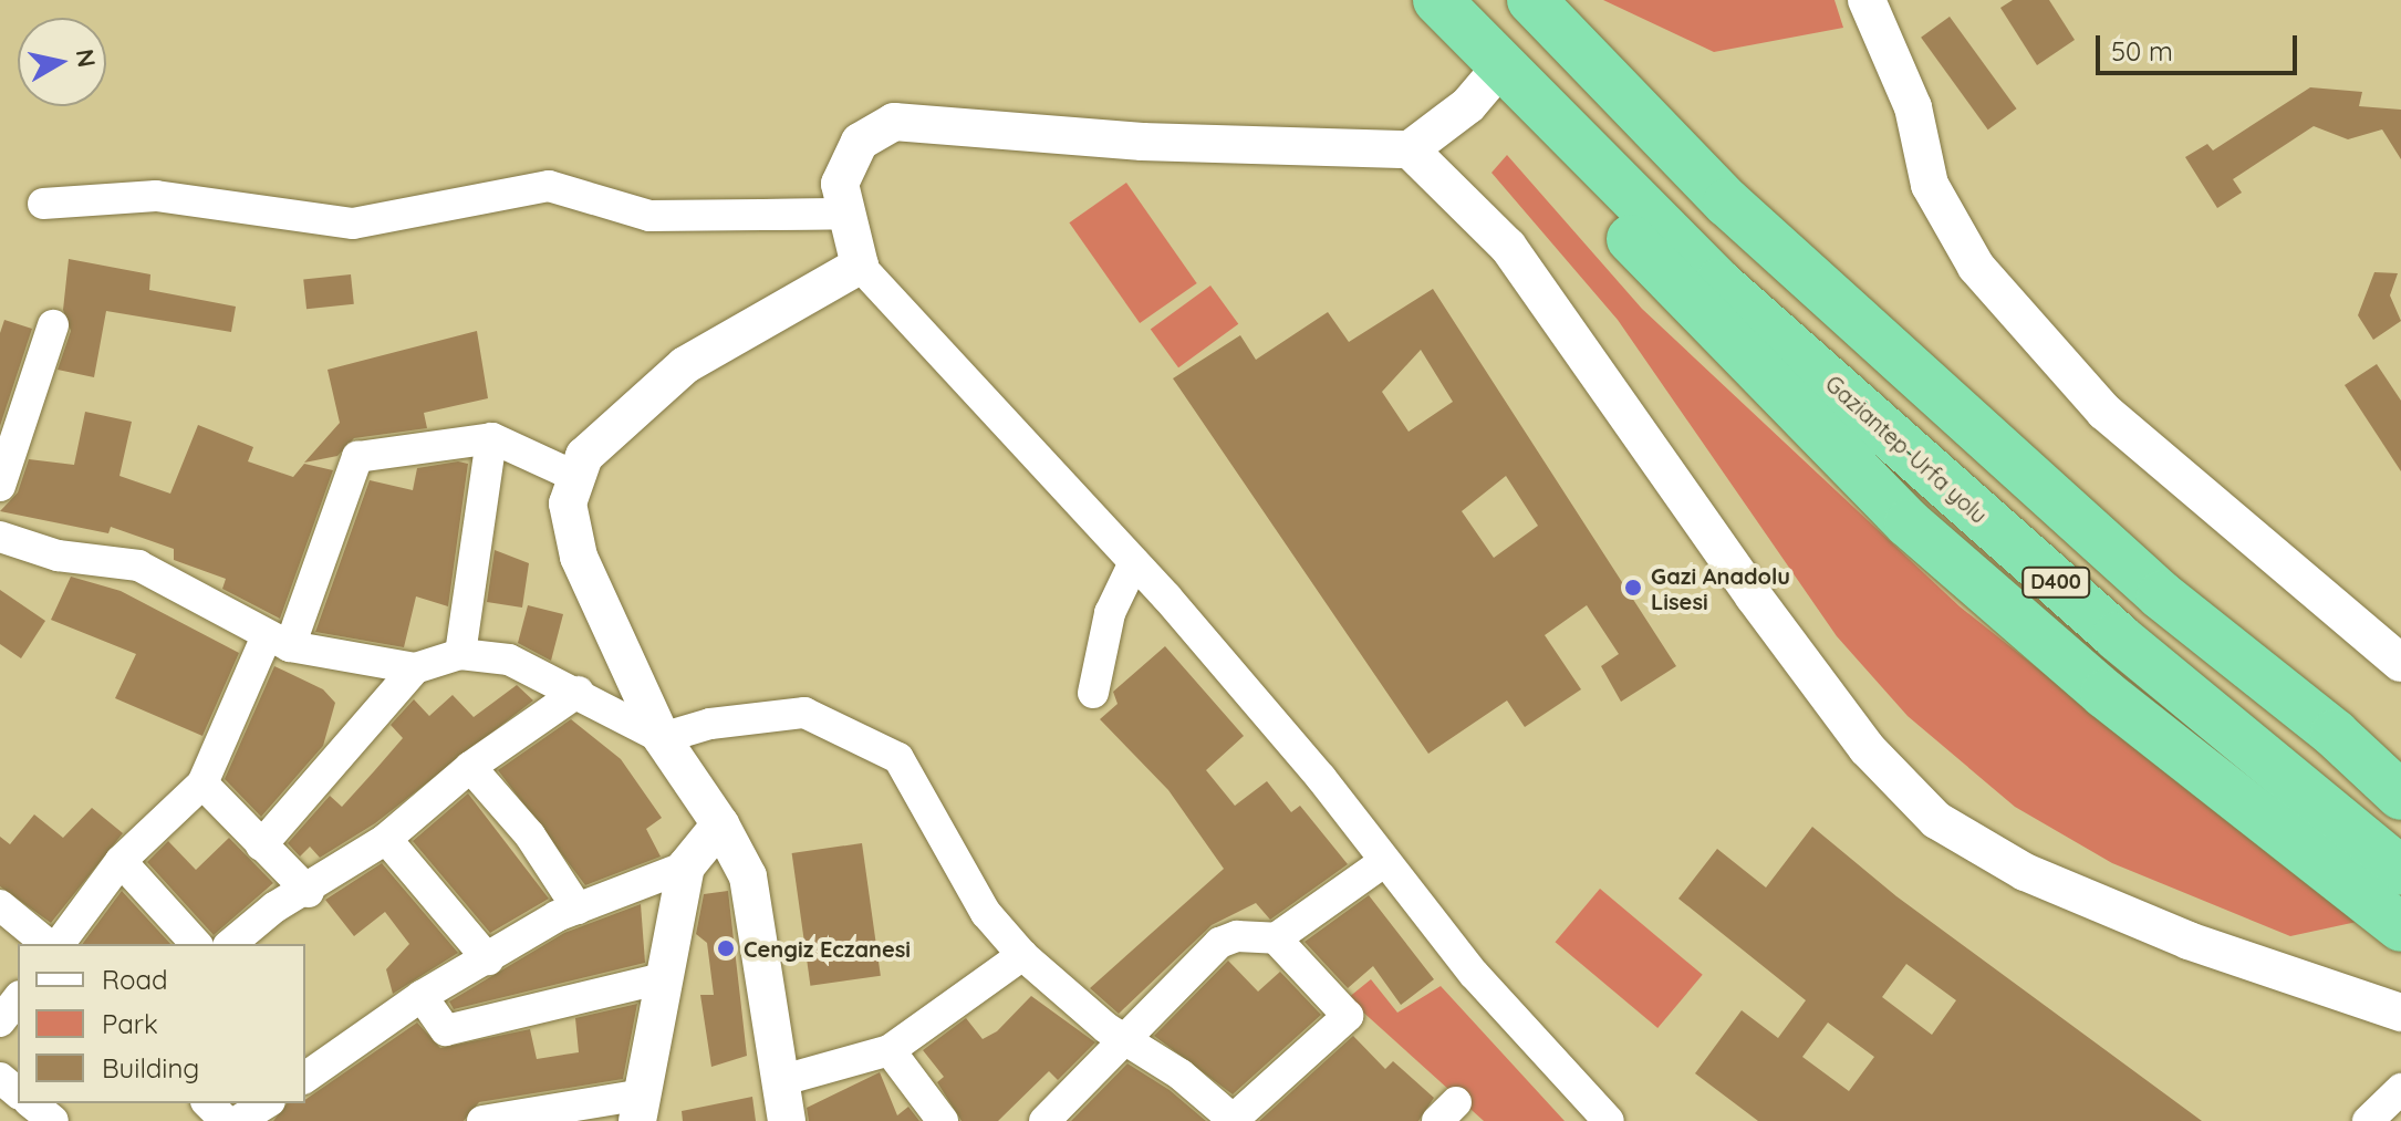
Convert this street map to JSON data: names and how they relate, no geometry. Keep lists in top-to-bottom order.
{
  "streets": {
    "highway": ["Gaziantep-Urfa yolu", "D400"]
  },
  "places": ["Gazi Anadolu Lisesi", "Cengiz Eczanesi"],
  "legend": ["Road", "Park", "Building"],
  "scale_bar": "50 m",
  "north": "right"
}
